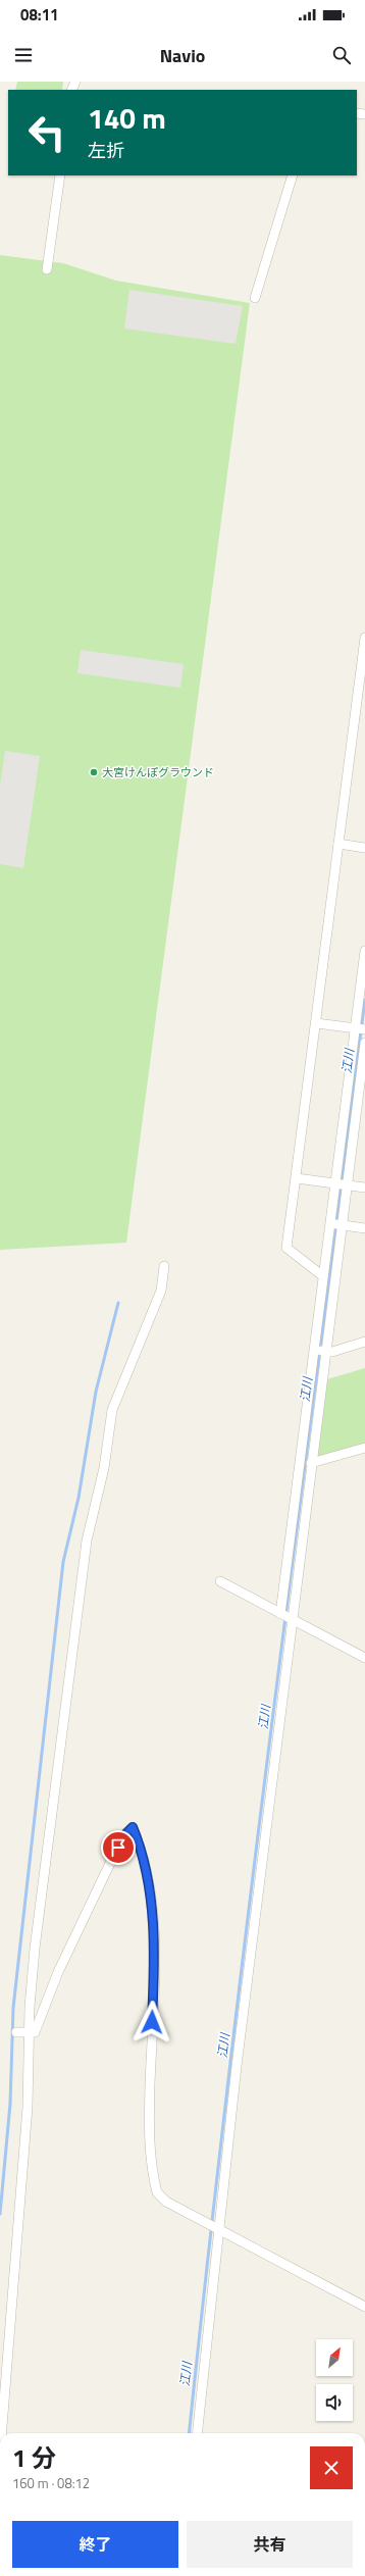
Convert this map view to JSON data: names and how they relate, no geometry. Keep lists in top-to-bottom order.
{
  "water": ["江川"],
  "places": ["大宮けんぽグラウンド"],
  "north": "top right",
  "page": {
    "status": "08:11",
    "header": "Navio",
    "turn": ["140 m", "左折"],
    "heading": ["1 分", "160 m · 08:12"],
    "buttons": ["終了", "共有"]
  }
}
